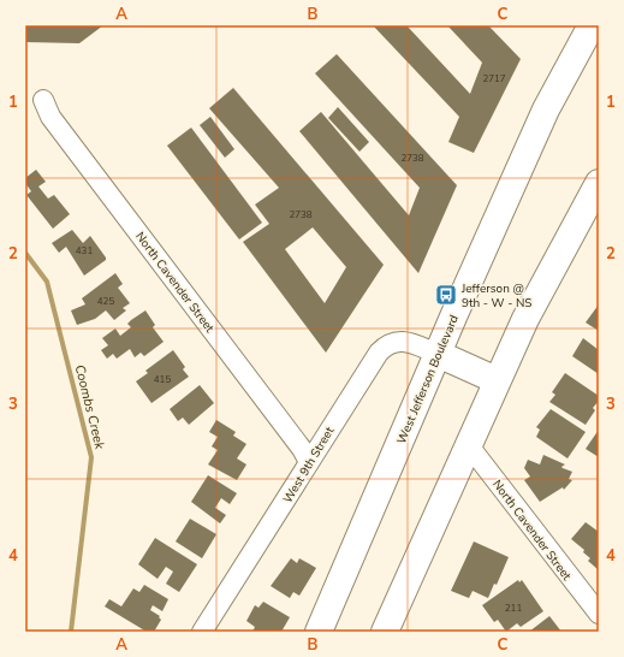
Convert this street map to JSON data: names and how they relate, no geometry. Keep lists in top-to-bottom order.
{
  "streets": {
    "main road": ["West Jefferson Boulevard"],
    "street": ["North Cavender Street", "West 9th Street"]
  },
  "crossings": [
    ["North Cavender Street", "West 9th Street"],
    ["West Jefferson Boulevard", "West 9th Street"]
  ],
  "water": ["Coombs Creek"],
  "places": {
    "bus stop": ["Jefferson @ 9th - W - NS"]
  },
  "house_numbers": [
    "2717",
    "2738",
    "2738",
    "431",
    "425",
    "415",
    "211"
  ],
  "grid": {
    "columns": ["A", "B", "C"],
    "rows": [
      "1",
      "2",
      "3",
      "4"
    ]
  }
}
